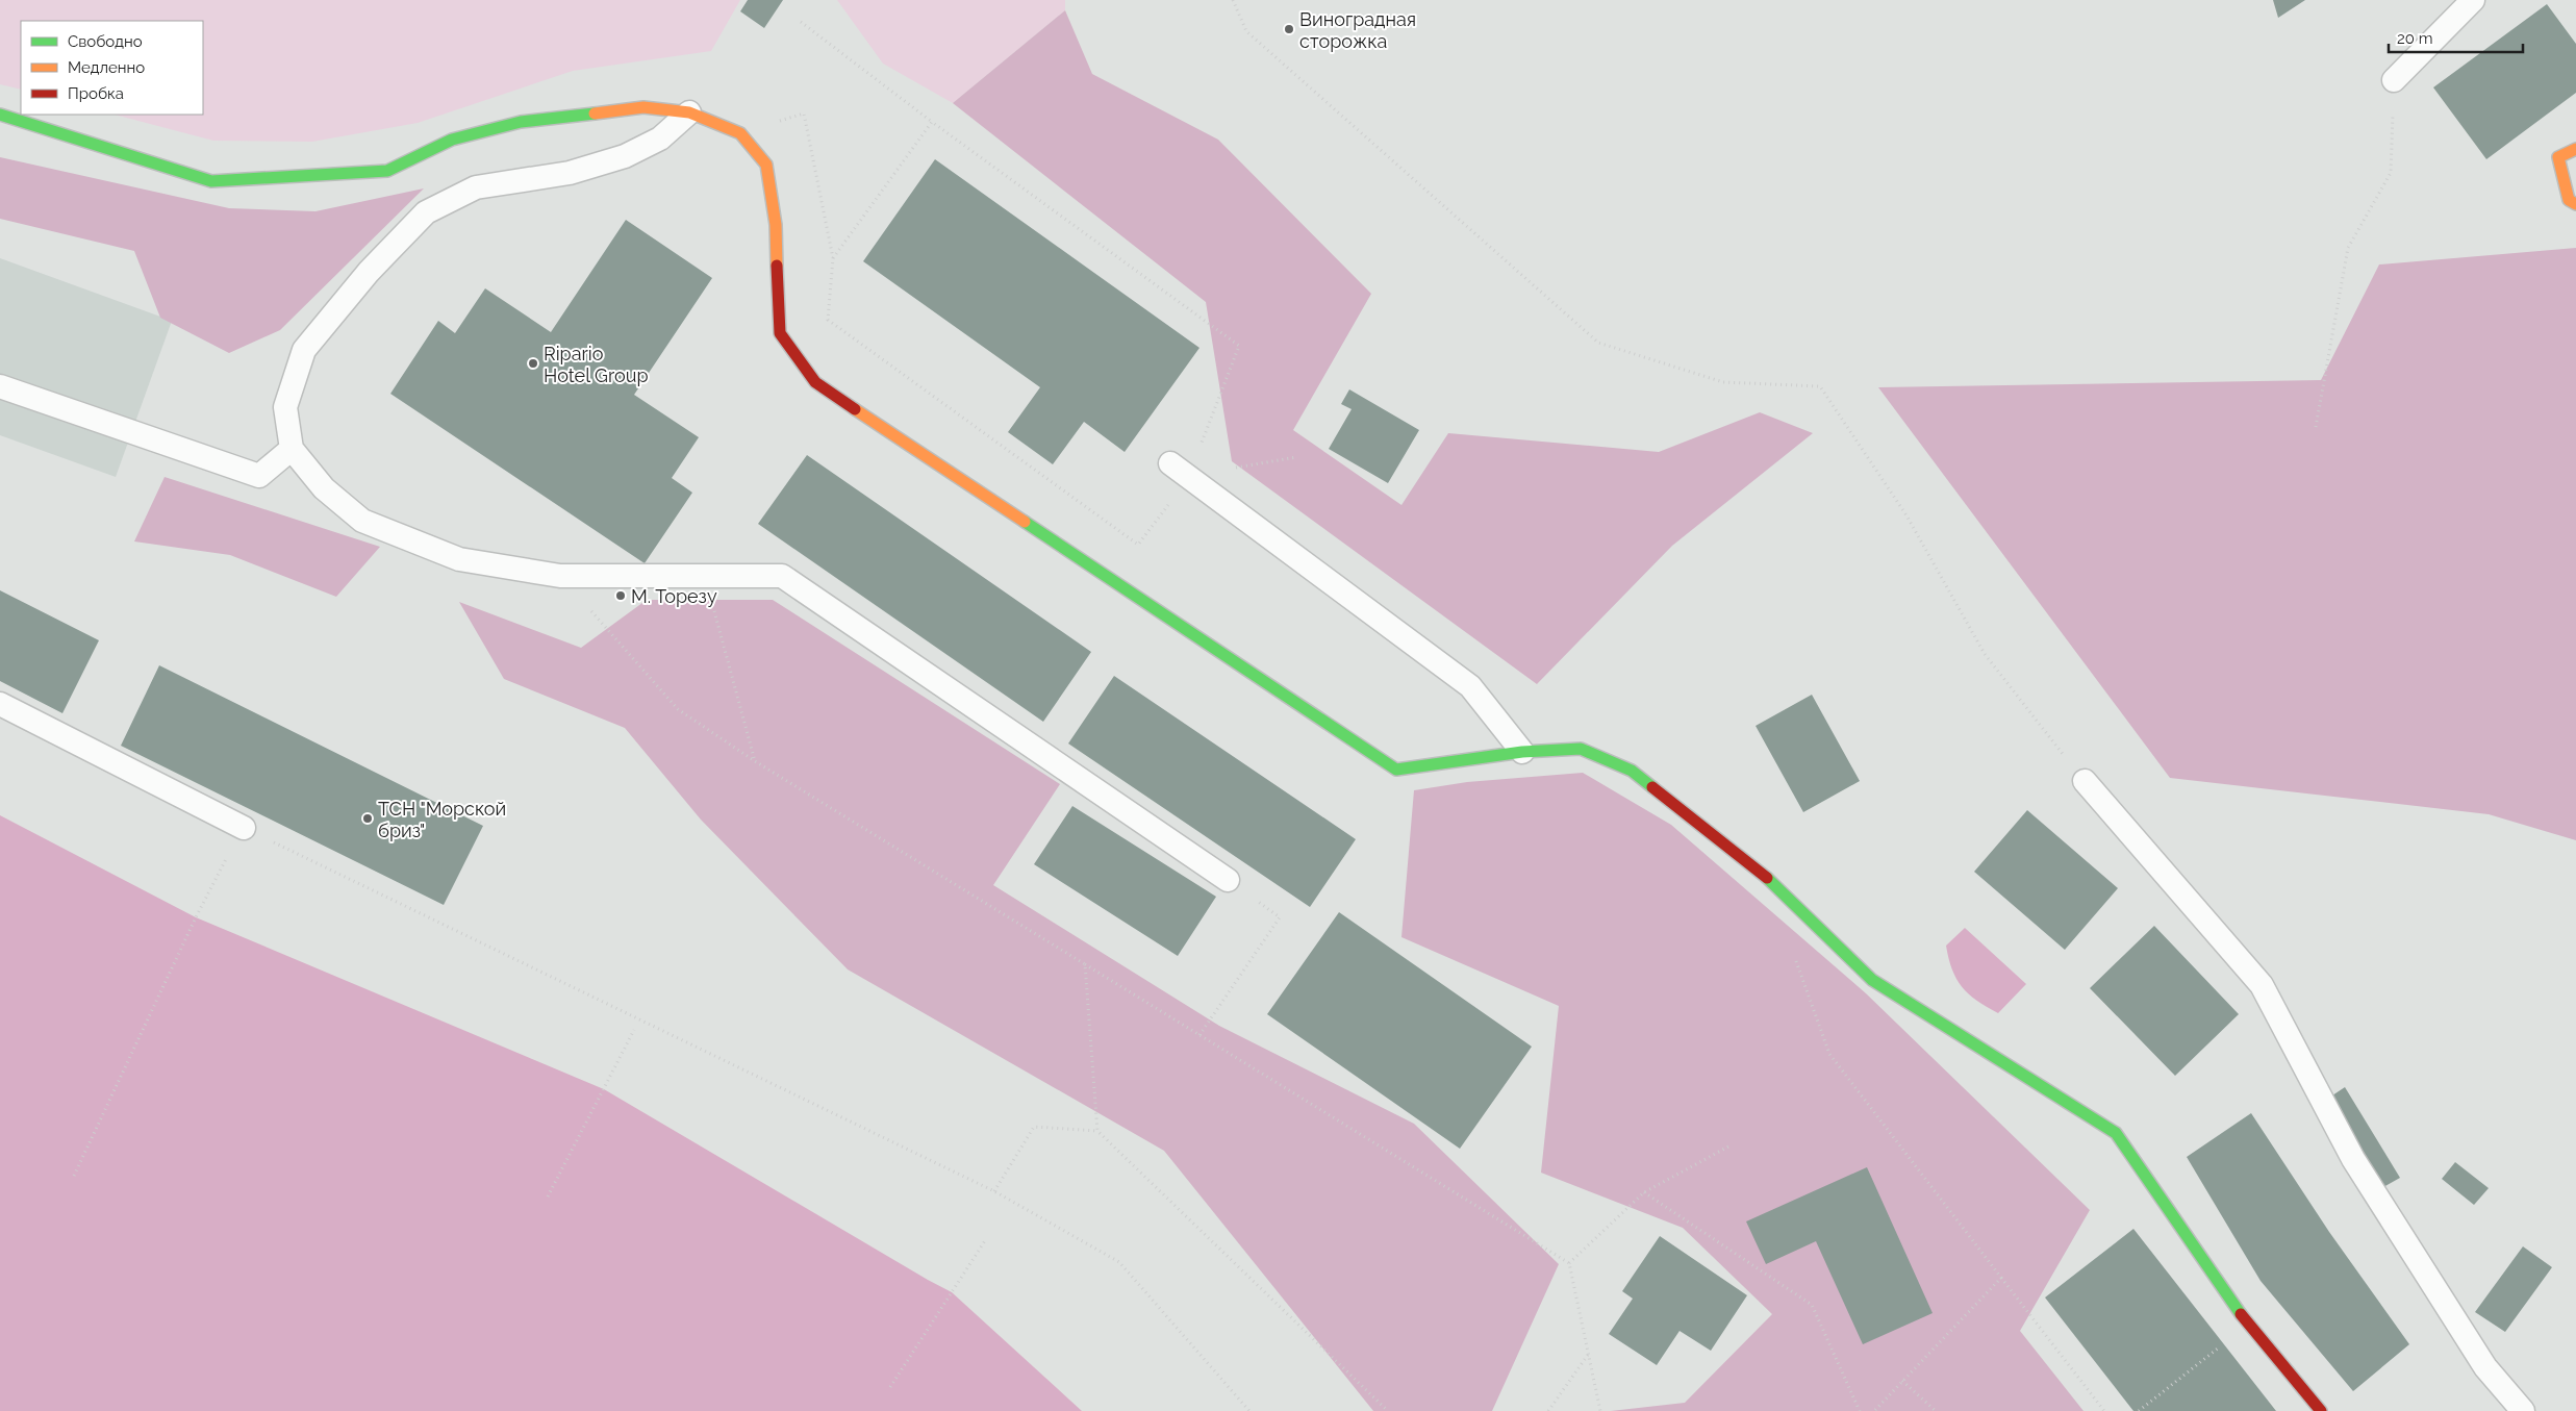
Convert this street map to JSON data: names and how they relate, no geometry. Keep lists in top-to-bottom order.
{
  "places": [
    "Виноградная сторожка",
    "Ripario Hotel Group",
    "М. Торезу",
    "ТСН \"Морской бриз\""
  ],
  "legend": ["Свободно", "Медленно", "Пробка"],
  "scale_bar": "20 m"
}
